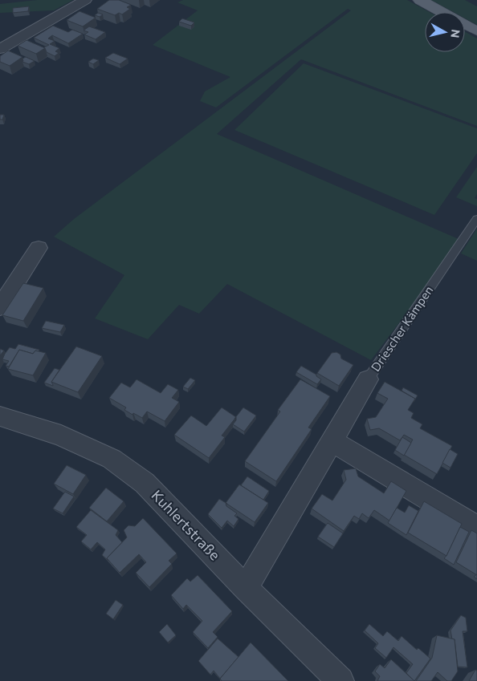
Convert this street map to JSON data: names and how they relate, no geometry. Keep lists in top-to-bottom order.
{
  "streets": {
    "street": ["Driescher Kämpen", "Kuhlertstraße"]
  },
  "crossings": [
    ["Driescher Kämpen", "Kuhlertstraße"]
  ],
  "north": "right"
}
